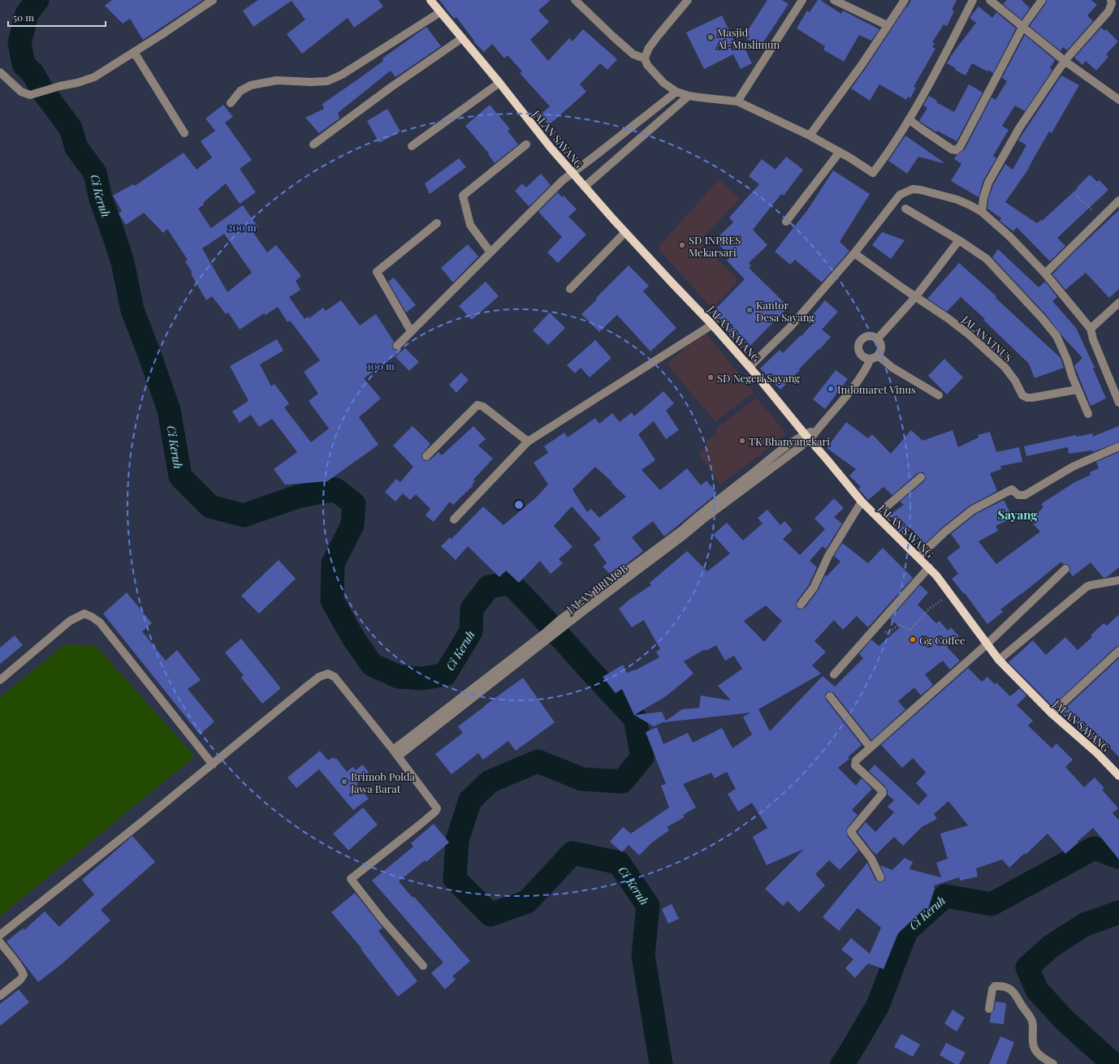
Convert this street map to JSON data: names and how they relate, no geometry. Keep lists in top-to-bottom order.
{
  "streets": {
    "main road": ["JALAN SAYANG"],
    "street": ["JALAN VINUS", "JALAN BRIMOB"]
  },
  "crossings": [
    ["JALAN SAYANG", "JALAN BRIMOB"]
  ],
  "districts": ["Sayang"],
  "water": ["Ci Keruh"],
  "places": [
    "Masjid Al-Muslimun",
    "SD INPRES Mekarsari",
    "Kantor Desa Sayang",
    "SD Negeri Sayang",
    "Indomaret Vinus",
    "TK Bhanyangkari",
    "Gg Coffee",
    "Brimob Polda Jawa Barat"
  ],
  "scale_bar": "50 m",
  "rings": ["200 m", "100 m"]
}
